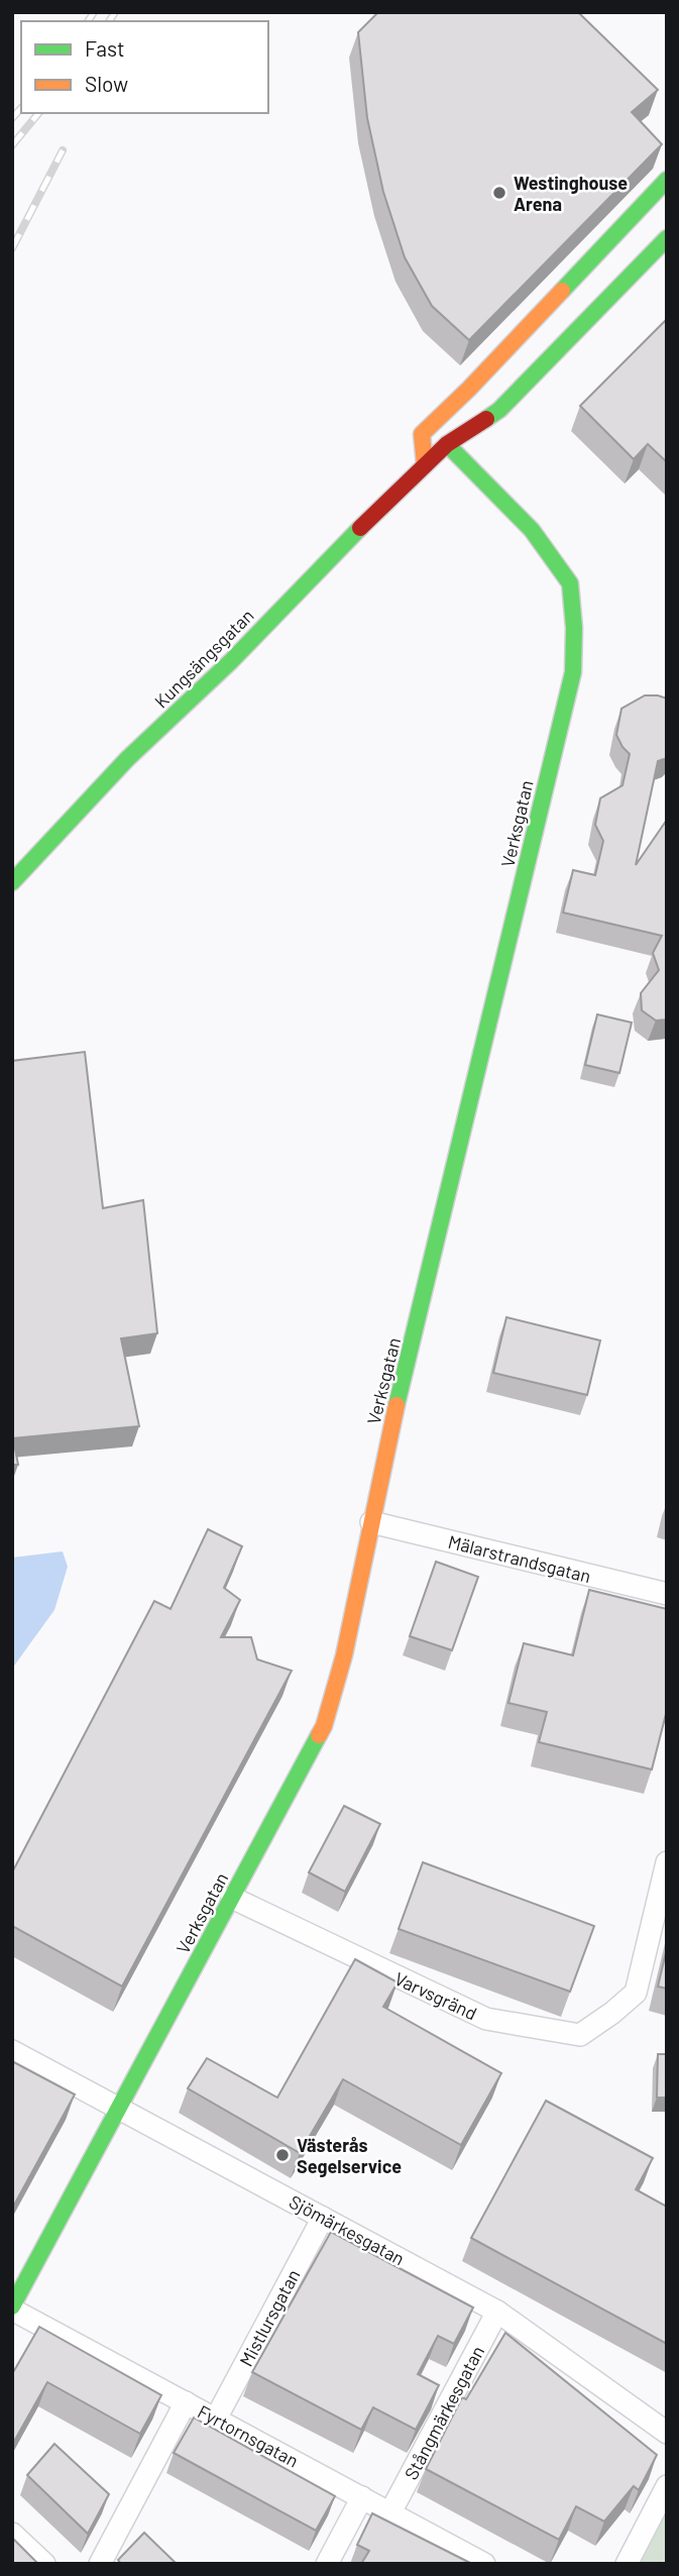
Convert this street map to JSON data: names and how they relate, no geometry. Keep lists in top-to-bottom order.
{
  "streets": {
    "street": [
      "Kungsängsgatan",
      "Verksgatan",
      "Mälarstrandsgatan",
      "Varvsgränd",
      "Sjömärkesgatan",
      "Mistlursgatan",
      "Stångmärkesgatan",
      "Fyrtornsgatan"
    ]
  },
  "crossings": [
    ["Kungsängsgatan", "Verksgatan"],
    ["Verksgatan", "Mälarstrandsgatan"],
    ["Verksgatan", "Varvsgränd"],
    ["Verksgatan", "Sjömärkesgatan"],
    ["Verksgatan", "Fyrtornsgatan"],
    ["Sjömärkesgatan", "Mistlursgatan"],
    ["Sjömärkesgatan", "Stångmärkesgatan"],
    ["Mistlursgatan", "Fyrtornsgatan"],
    ["Stångmärkesgatan", "Fyrtornsgatan"]
  ],
  "places": ["Westinghouse Arena", "Västerås Segelservice"],
  "legend": ["Fast", "Slow"]
}
